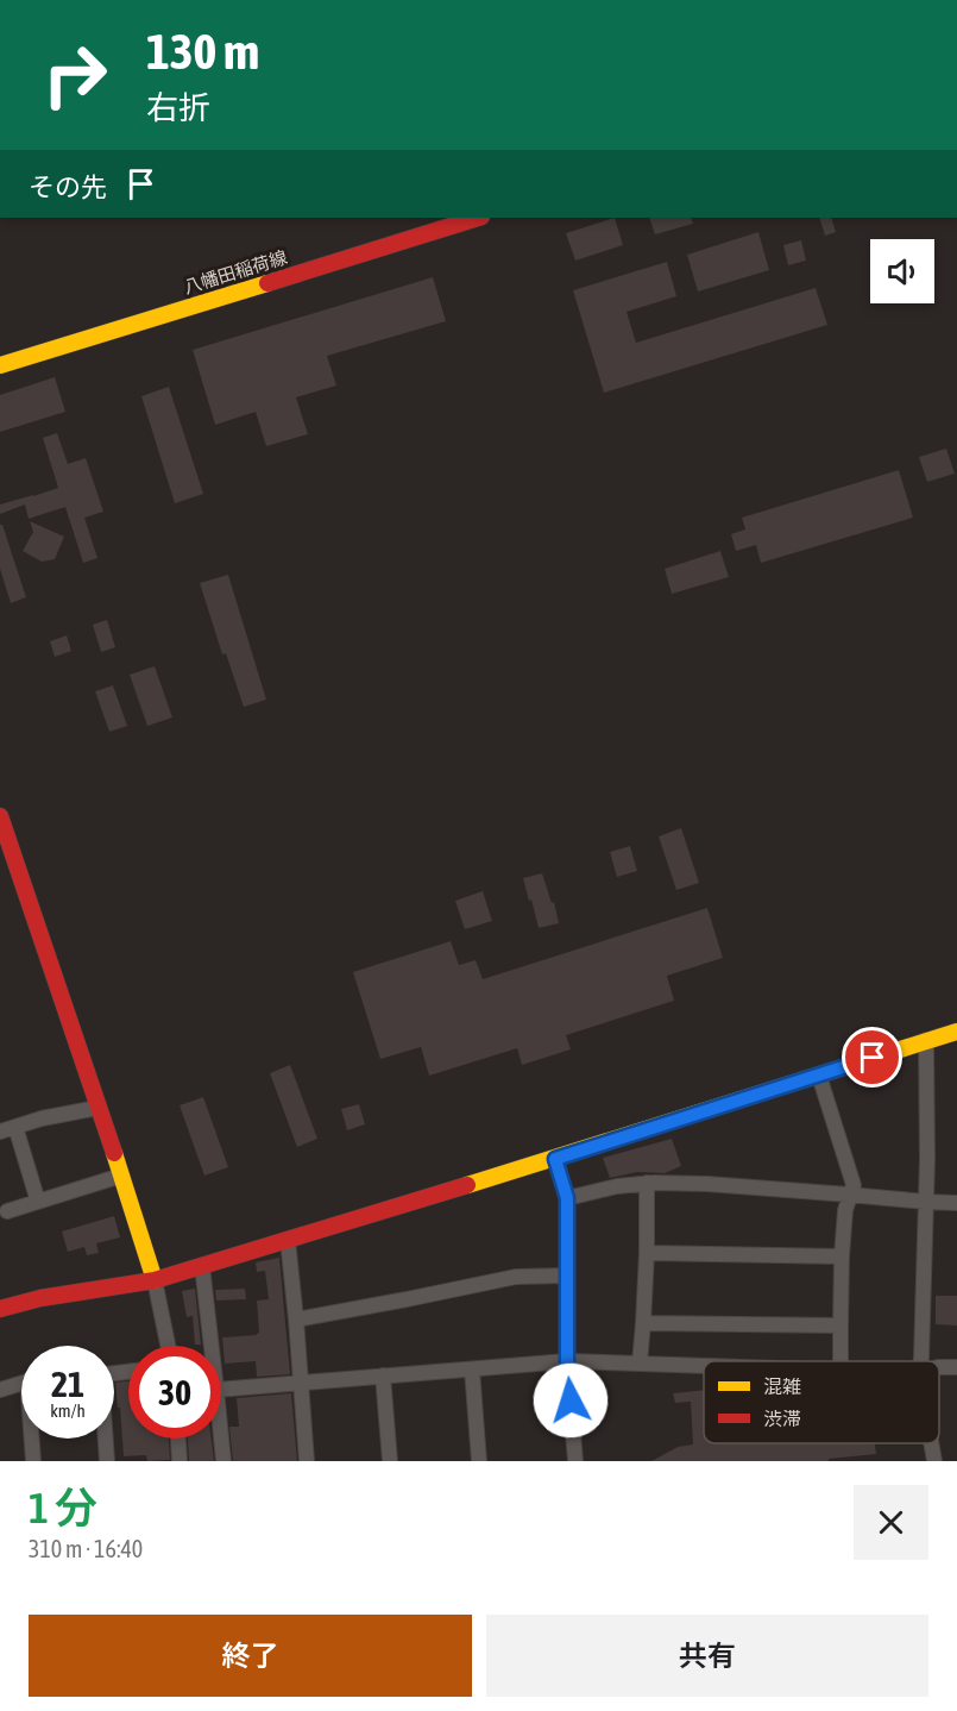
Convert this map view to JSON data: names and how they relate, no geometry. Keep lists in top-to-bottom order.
{
  "streets": {
    "street": ["八幡田稲荷線"]
  },
  "legend": ["混雑", "渋滞"],
  "page": {
    "turn": ["130 m", "右折"],
    "then": "その先",
    "speed": "21 km/h",
    "limit": "30",
    "heading": ["1 分", "310 m · 16:40"],
    "buttons": ["終了", "共有"]
  }
}
